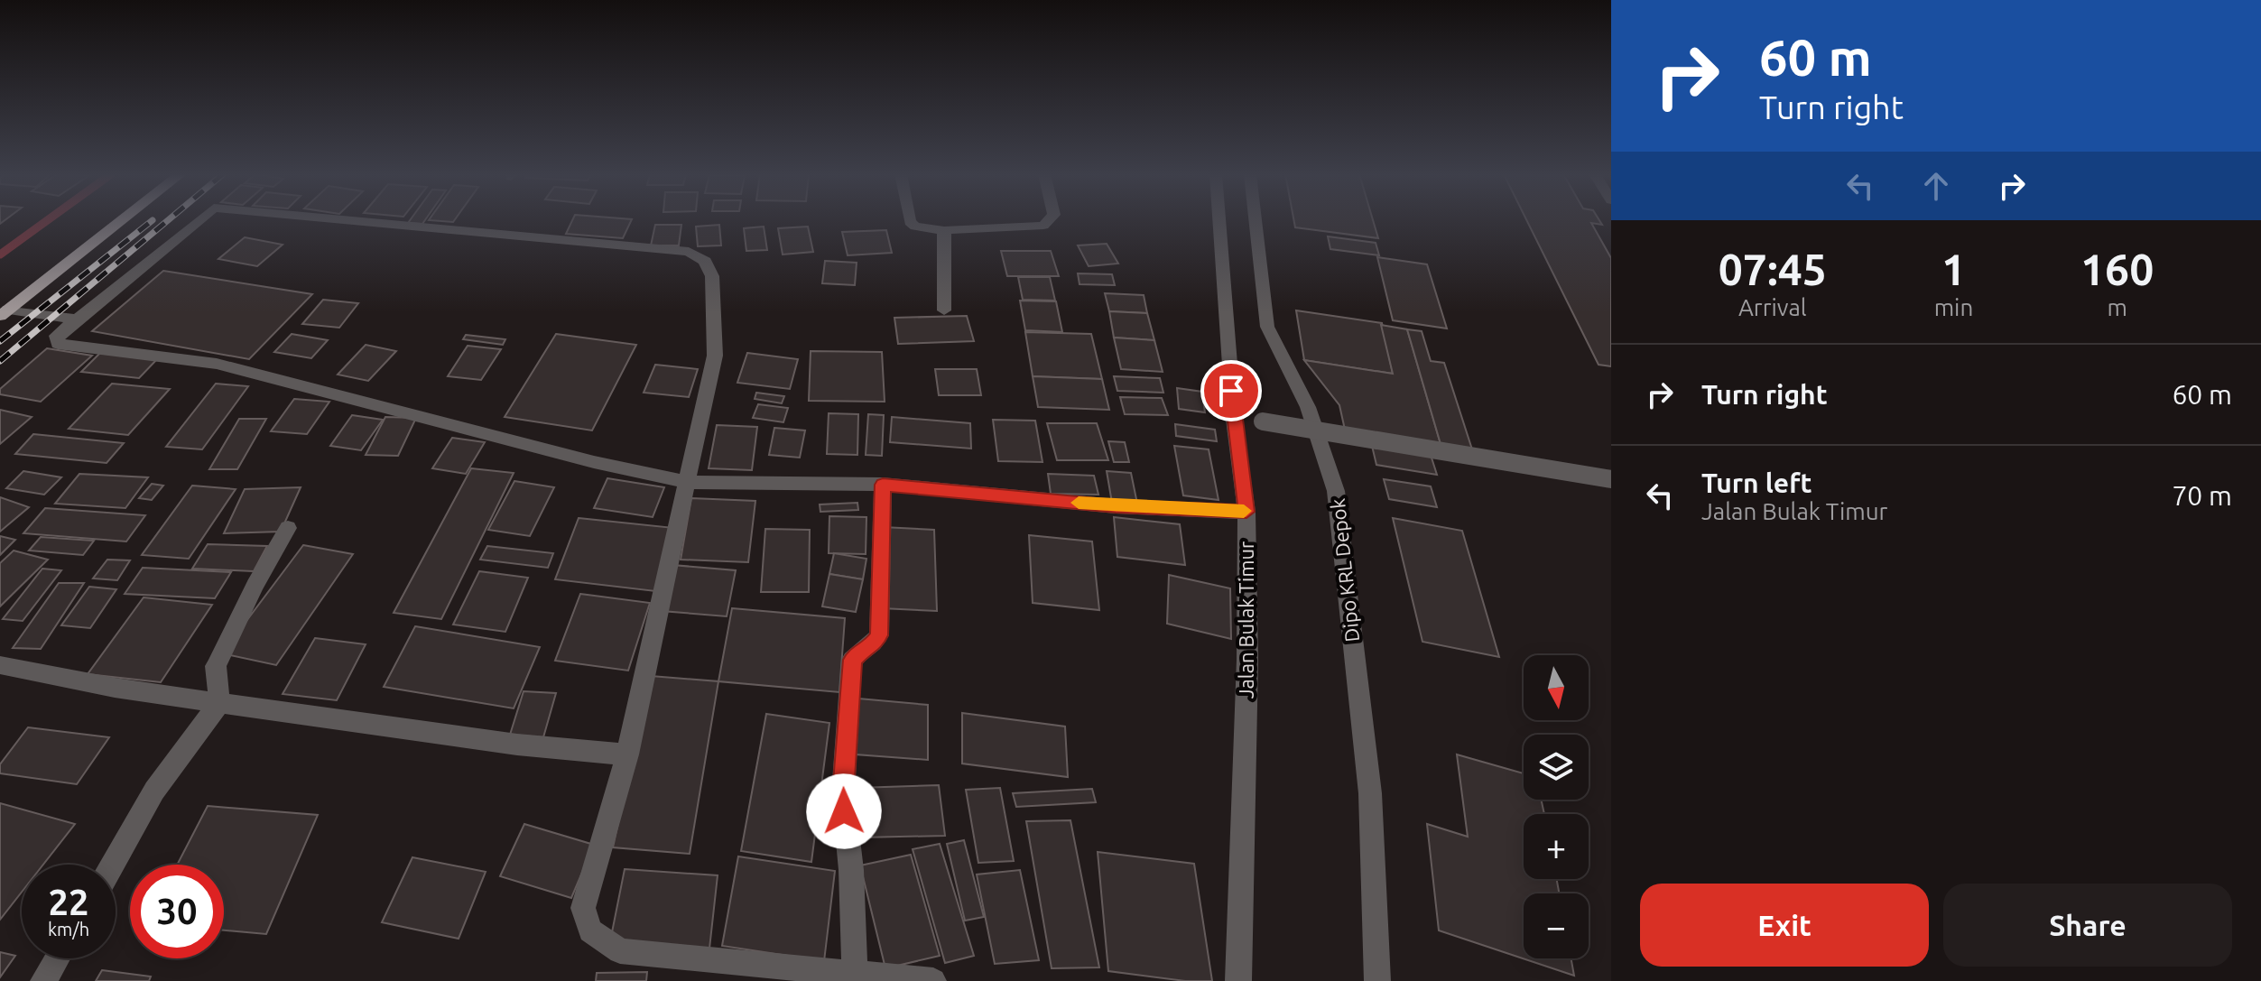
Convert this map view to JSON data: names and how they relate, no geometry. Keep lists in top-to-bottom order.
{
  "streets": {
    "street": ["Dipo KRL Depok", "Jalan Bulak Timur"]
  },
  "north": "bottom",
  "page": {
    "turn": ["60 m", "Turn right"],
    "eta": [
      "07:45",
      "Arrival",
      "1",
      "min",
      "160",
      "m"
    ],
    "list": [
      {
        "name": "Turn right",
        "value": "60 m"
      },
      {
        "name": "Turn left",
        "note": "Jalan Bulak Timur",
        "value": "70 m"
      }
    ],
    "map_buttons": ["+", "−"],
    "speed": "22 km/h",
    "limit": "30",
    "buttons": ["Exit", "Share"]
  }
}
